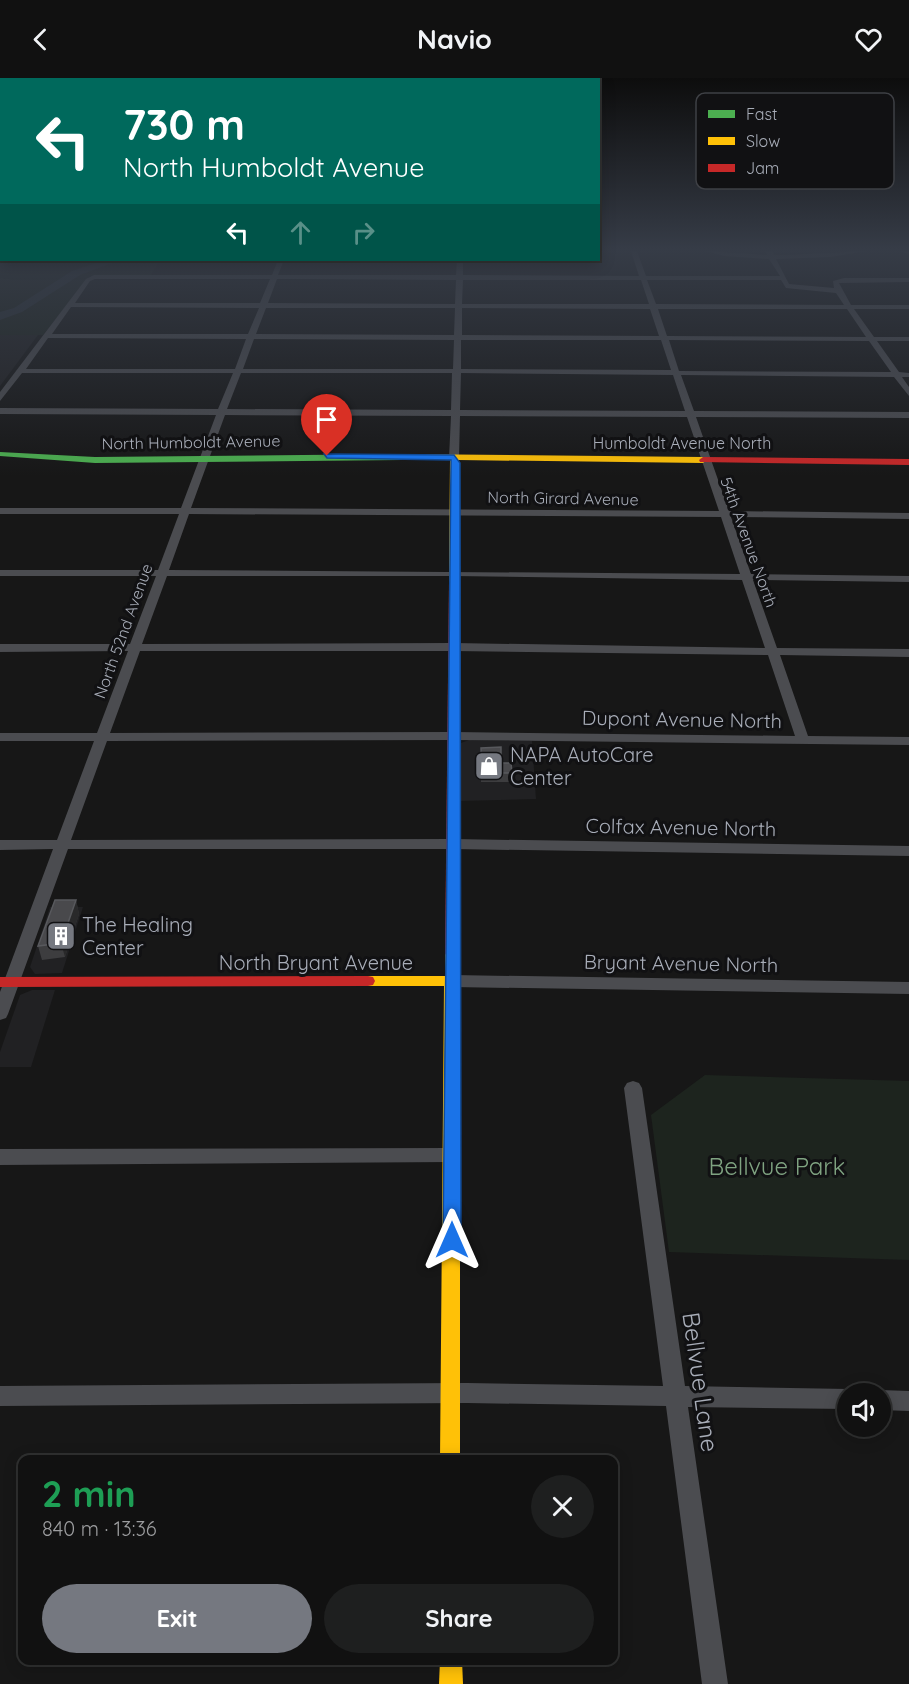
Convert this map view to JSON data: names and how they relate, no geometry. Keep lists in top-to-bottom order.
{
  "streets": {
    "street": [
      "North Humboldt Avenue",
      "Humboldt Avenue North",
      "North Girard Avenue",
      "54th Avenue North",
      "North 52nd Avenue",
      "Dupont Avenue North",
      "Colfax Avenue North",
      "North Bryant Avenue",
      "Bryant Avenue North",
      "Bellvue Lane"
    ]
  },
  "crossings": [
    ["North Humboldt Avenue", "Humboldt Avenue North"],
    ["North Humboldt Avenue", "North 52nd Avenue"],
    ["Humboldt Avenue North", "54th Avenue North"],
    ["North Girard Avenue", "54th Avenue North"],
    ["North Girard Avenue", "North 52nd Avenue"],
    ["54th Avenue North", "Dupont Avenue North"],
    ["North 52nd Avenue", "Dupont Avenue North"],
    ["North 52nd Avenue", "Colfax Avenue North"],
    ["North 52nd Avenue", "North Bryant Avenue"],
    ["North Bryant Avenue", "Bryant Avenue North"]
  ],
  "parks": ["Bellvue Park"],
  "places": {
    "shop": ["NAPA AutoCare Center"],
    "building": ["The Healing Center"]
  },
  "legend": ["Fast", "Slow", "Jam"],
  "page": {
    "header": "Navio",
    "turn": ["730 m", "North Humboldt Avenue"],
    "heading": ["2 min", "840 m · 13:36"],
    "buttons": ["Exit", "Share"]
  }
}
